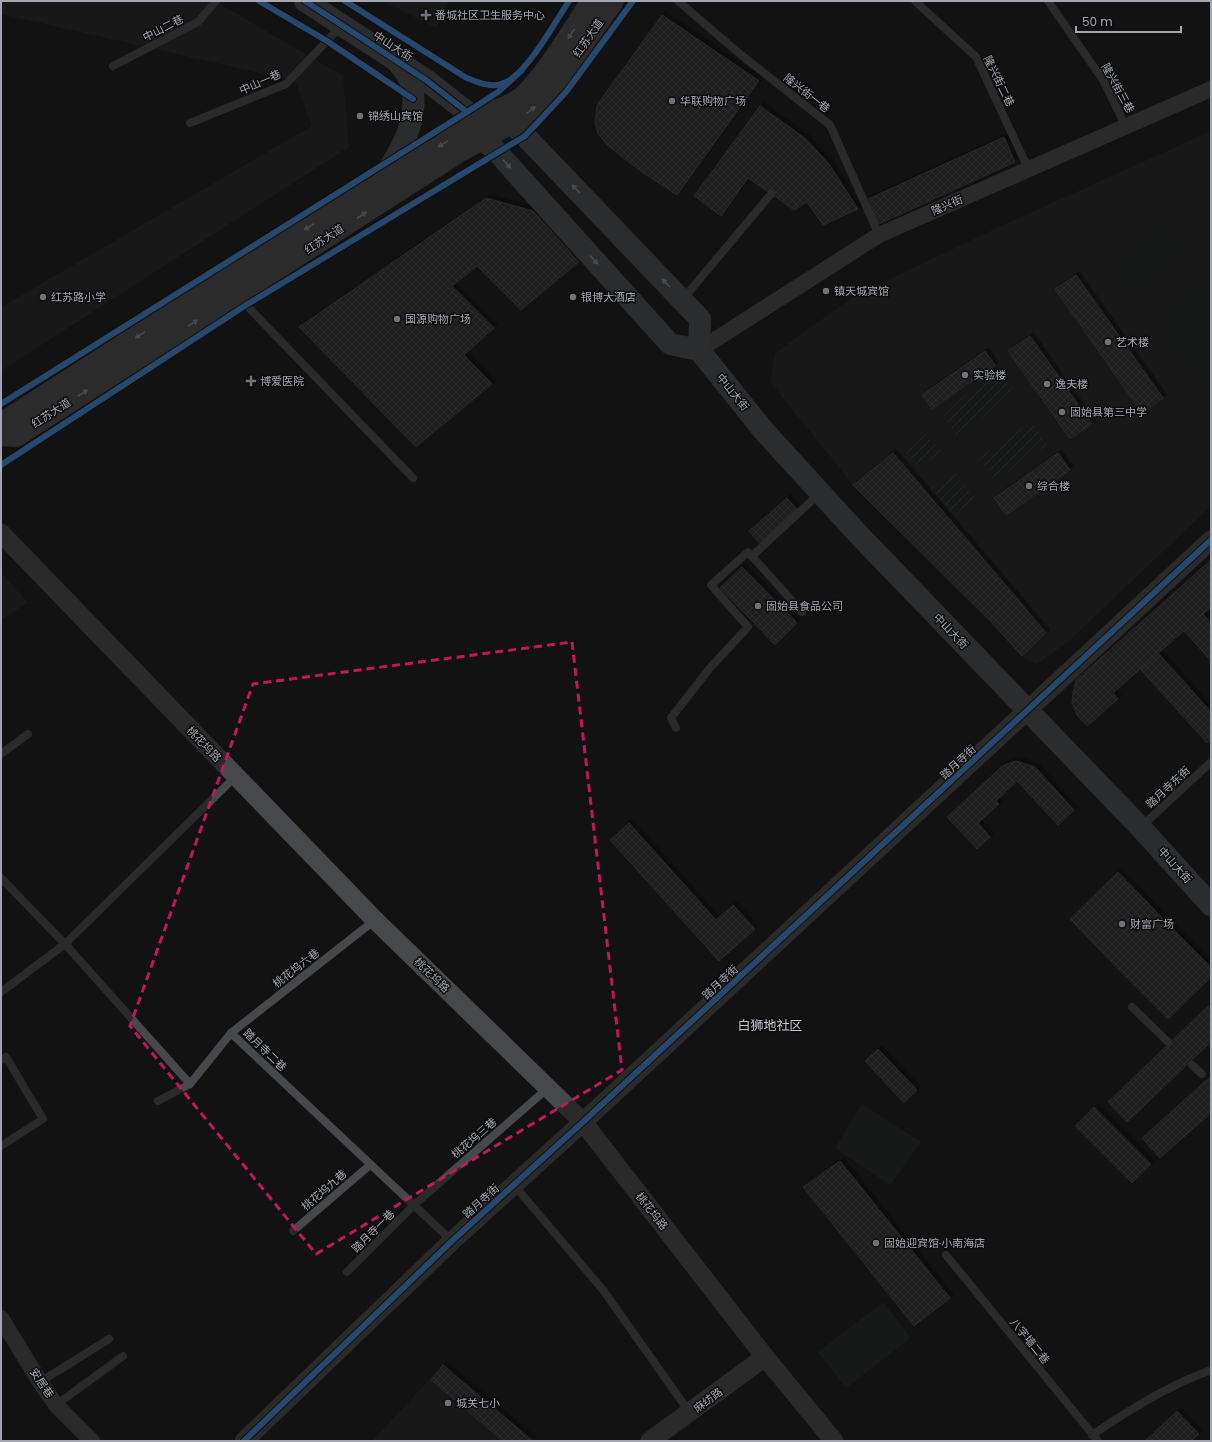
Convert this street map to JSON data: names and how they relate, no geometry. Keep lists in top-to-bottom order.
{
  "streets": {
    "main road": ["红苏大道", "中山大街"],
    "street": [
      "隆兴街",
      "桃花坞路",
      "踏月寺街",
      "安居巷",
      "麻纺路"
    ],
    "lane": [
      "中山二巷",
      "隆兴街二巷",
      "中山一巷",
      "隆兴街三巷",
      "隆兴街一巷",
      "踏月寺东街",
      "桃花坞六巷",
      "踏月寺二巷",
      "桃花坞三巷",
      "桃花坞九巷",
      "踏月寺一巷",
      "八字墙二巷"
    ]
  },
  "crossings": [
    ["红苏大道", "中山大街"],
    ["中山大街", "中山一巷"],
    ["中山大街", "隆兴街"],
    ["中山大街", "踏月寺街"],
    ["中山大街", "踏月寺东街"],
    ["隆兴街二巷", "隆兴街"],
    ["隆兴街三巷", "隆兴街"],
    ["隆兴街一巷", "隆兴街"],
    ["桃花坞路", "踏月寺街"],
    ["桃花坞路", "桃花坞六巷"],
    ["桃花坞路", "桃花坞三巷"],
    ["桃花坞路", "麻纺路"],
    ["踏月寺街", "踏月寺二巷"],
    ["桃花坞六巷", "踏月寺二巷"],
    ["踏月寺二巷", "桃花坞三巷"],
    ["踏月寺二巷", "桃花坞九巷"],
    ["踏月寺二巷", "踏月寺一巷"],
    ["桃花坞三巷", "踏月寺一巷"]
  ],
  "districts": ["白狮地社区"],
  "places": {
    "health": ["番城社区卫生服务中心", "博爱医院"],
    "other": [
      "华联购物广场",
      "锦绣山宾馆",
      "镇天城宾馆",
      "红苏路小学",
      "银博大酒店",
      "国源购物广场",
      "艺术楼",
      "实验楼",
      "逸夫楼",
      "固始县第三中学",
      "综合楼",
      "固始县食品公司",
      "财富广场",
      "固始迎宾馆·小南海店",
      "城关七小"
    ]
  },
  "scale_bar": "50 m"
}
